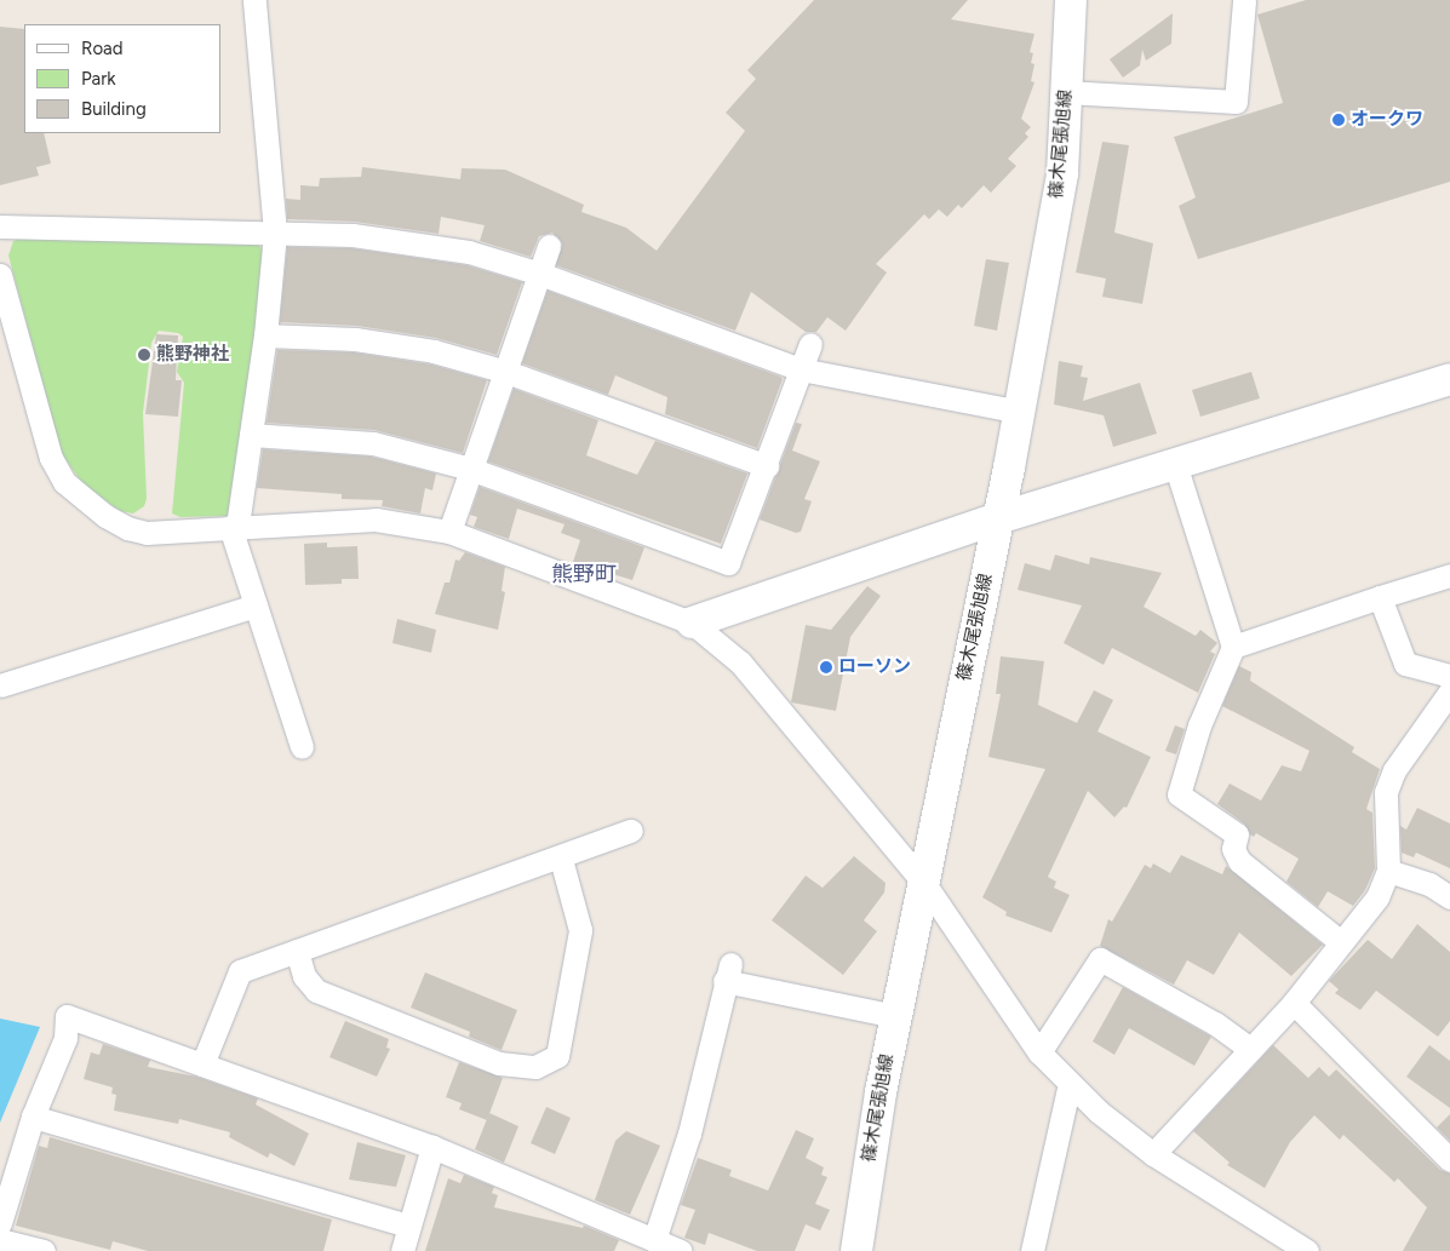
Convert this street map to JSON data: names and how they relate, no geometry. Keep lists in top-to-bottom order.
{
  "streets": {
    "main road": ["篠木尾張旭線"]
  },
  "districts": ["熊野町"],
  "places": ["オークワ", "熊野神社", "ローソン"],
  "legend": ["Road", "Park", "Building"]
}
